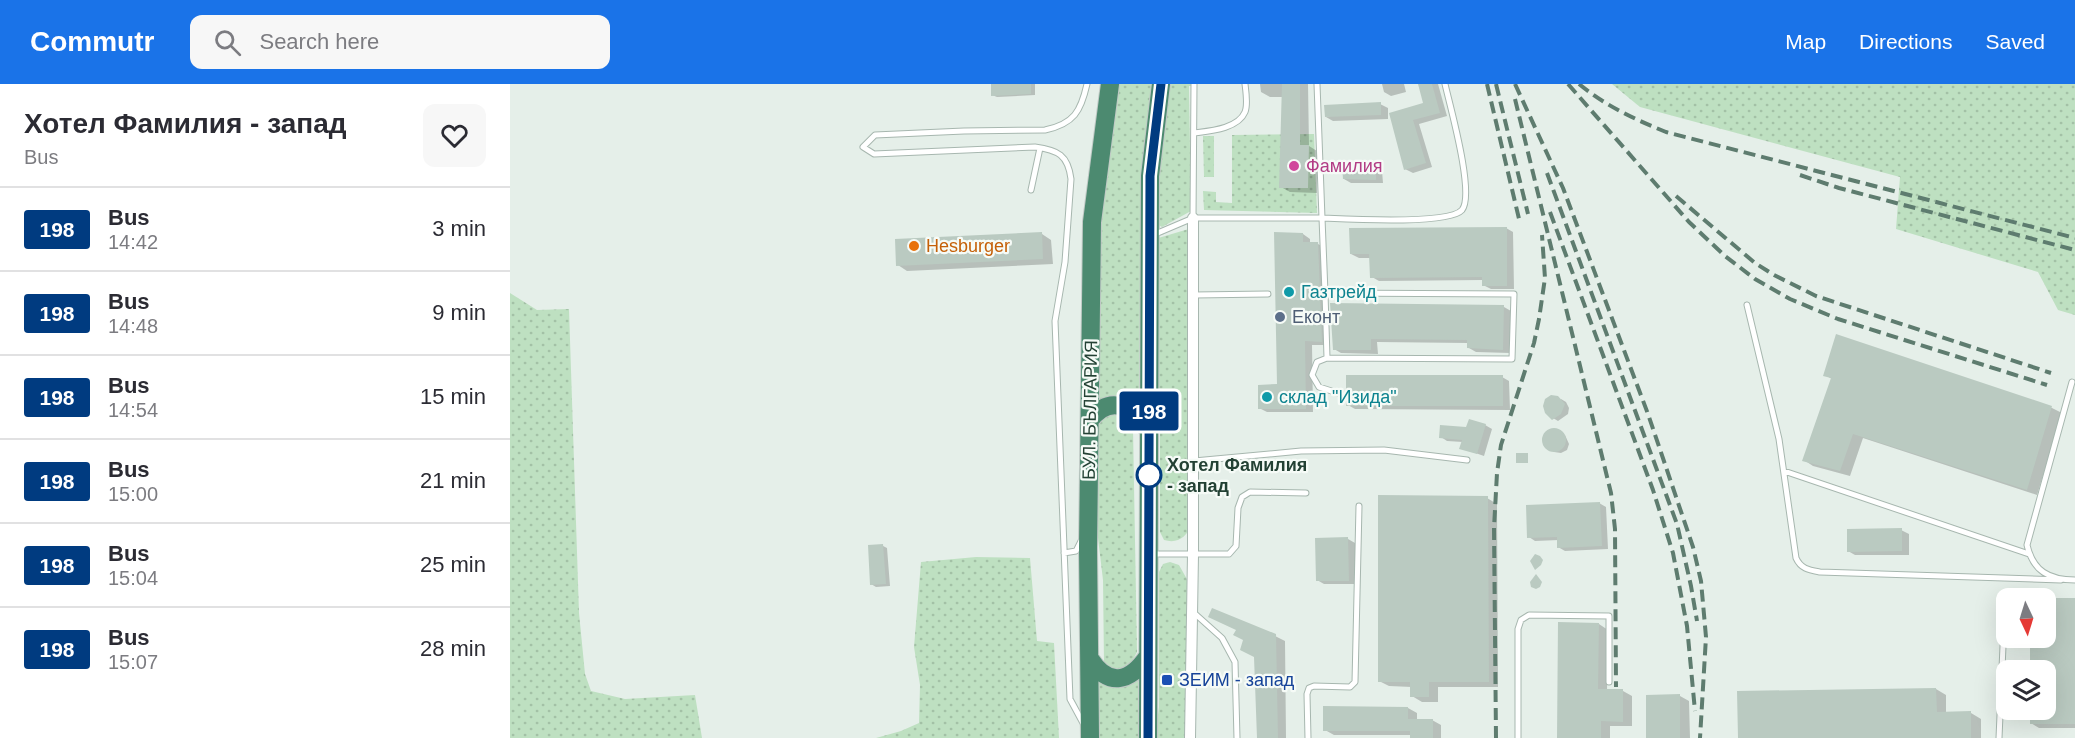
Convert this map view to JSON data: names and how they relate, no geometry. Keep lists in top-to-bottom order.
{
  "streets": {
    "highway": ["БУЛ. БЪЛГАРИЯ"]
  },
  "places": {
    "other": [
      "Фамилия",
      "Hesburger",
      "Газтрейд",
      "Еконт",
      "склад \"Изида\"",
      "Хотел Фамилия - запад"
    ],
    "transit": ["ЗЕИМ - запад"]
  },
  "lines": ["bus line 198"],
  "north": "bottom",
  "page": {
    "header": "Commutr",
    "search": "Search here",
    "nav": ["Map", "Directions", "Saved"],
    "heading": ["Хотел Фамилия - запад", "Bus"],
    "on_map": "198",
    "list": [
      {
        "mark": "198",
        "name": "Bus",
        "note": "14:42",
        "value": "3 min"
      },
      {
        "mark": "198",
        "name": "Bus",
        "note": "14:48",
        "value": "9 min"
      },
      {
        "mark": "198",
        "name": "Bus",
        "note": "14:54",
        "value": "15 min"
      },
      {
        "mark": "198",
        "name": "Bus",
        "note": "15:00",
        "value": "21 min"
      },
      {
        "mark": "198",
        "name": "Bus",
        "note": "15:04",
        "value": "25 min"
      },
      {
        "mark": "198",
        "name": "Bus",
        "note": "15:07",
        "value": "28 min"
      }
    ]
  }
}
